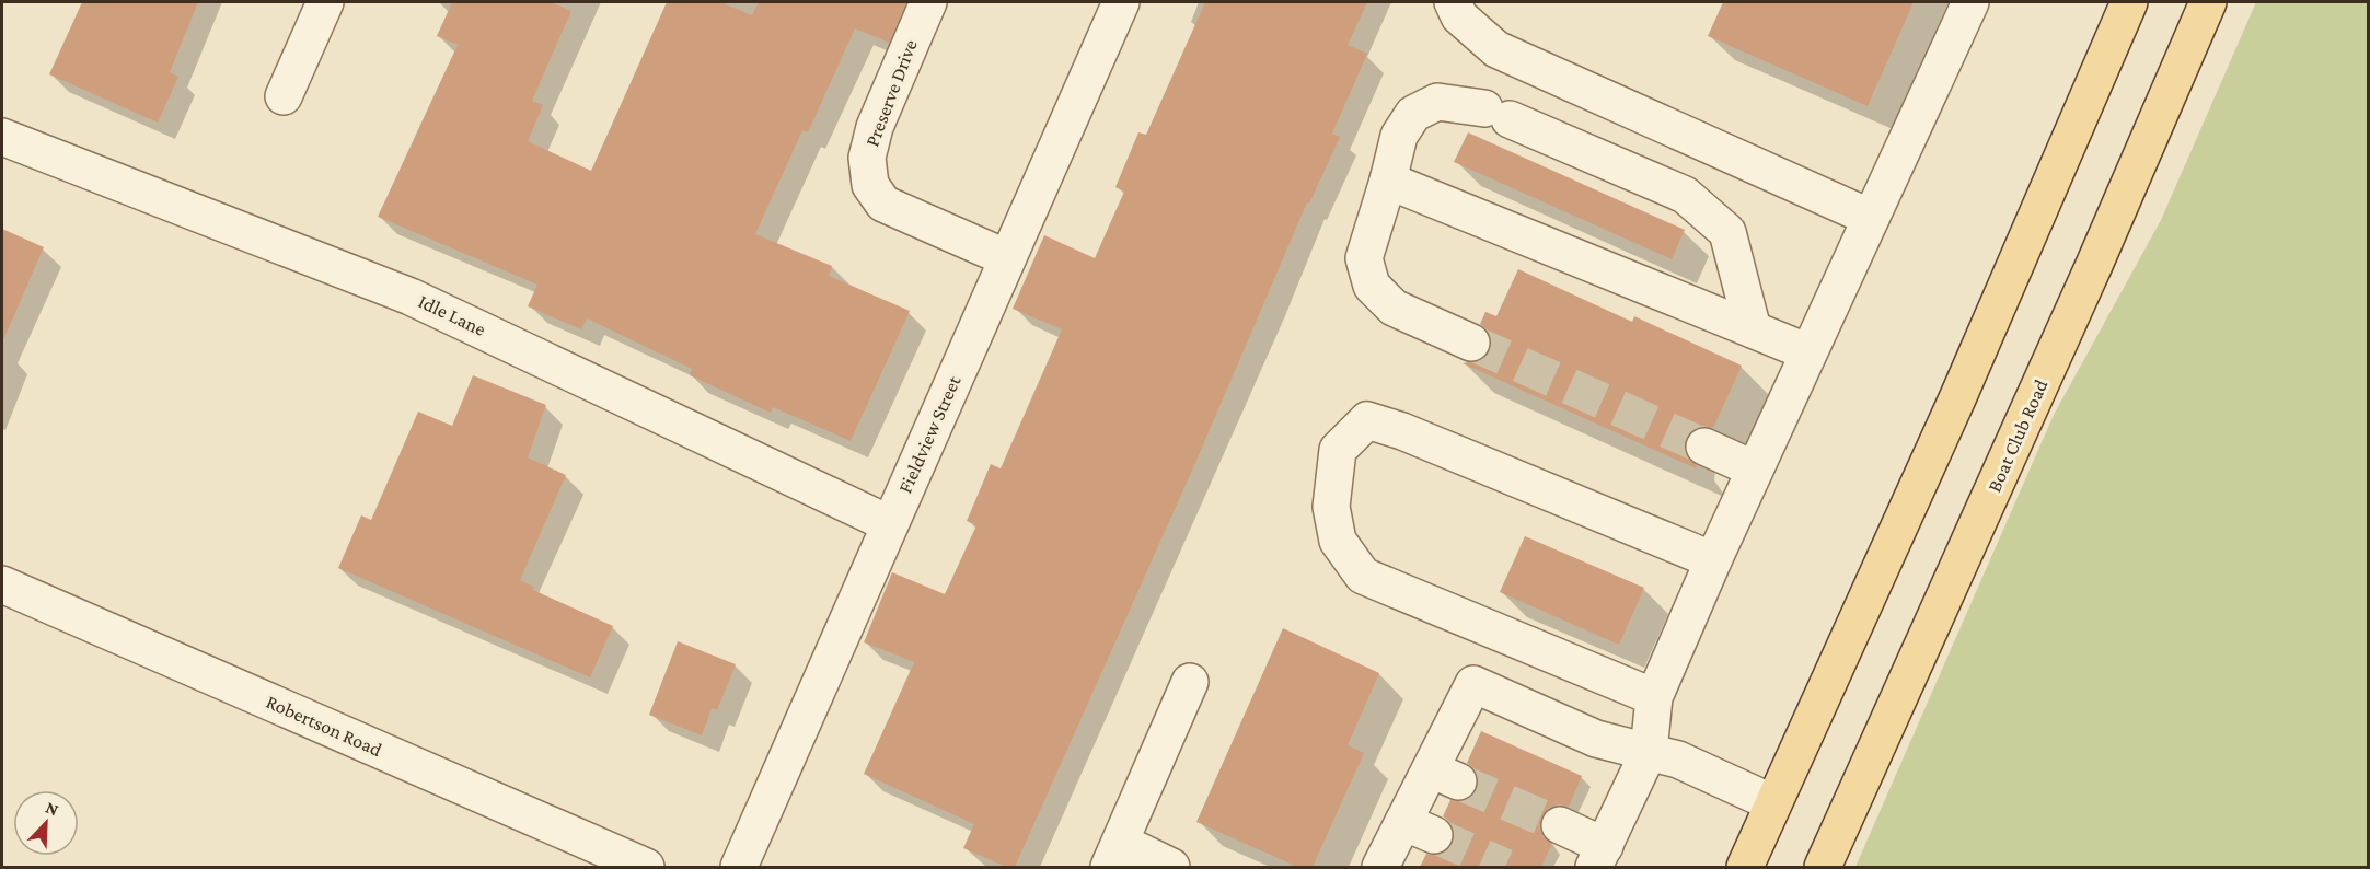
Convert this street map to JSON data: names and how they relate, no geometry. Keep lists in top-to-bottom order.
{
  "streets": {
    "main road": ["Boat Club Road"],
    "street": [
      "Preserve Drive",
      "Idle Lane",
      "Fieldview Street",
      "Robertson Road"
    ]
  },
  "crossings": [
    ["Preserve Drive", "Fieldview Street"],
    ["Idle Lane", "Fieldview Street"]
  ],
  "north": "top right"
}
